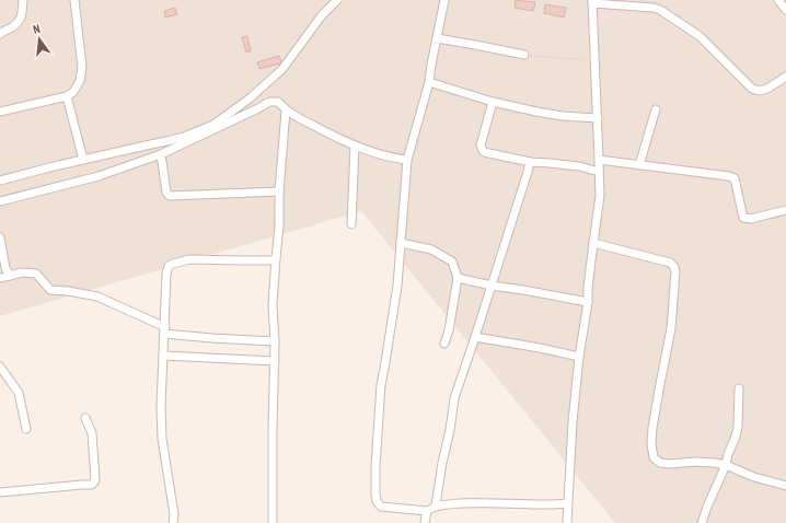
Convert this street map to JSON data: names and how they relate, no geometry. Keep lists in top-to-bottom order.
{
  "north": "top"
}
